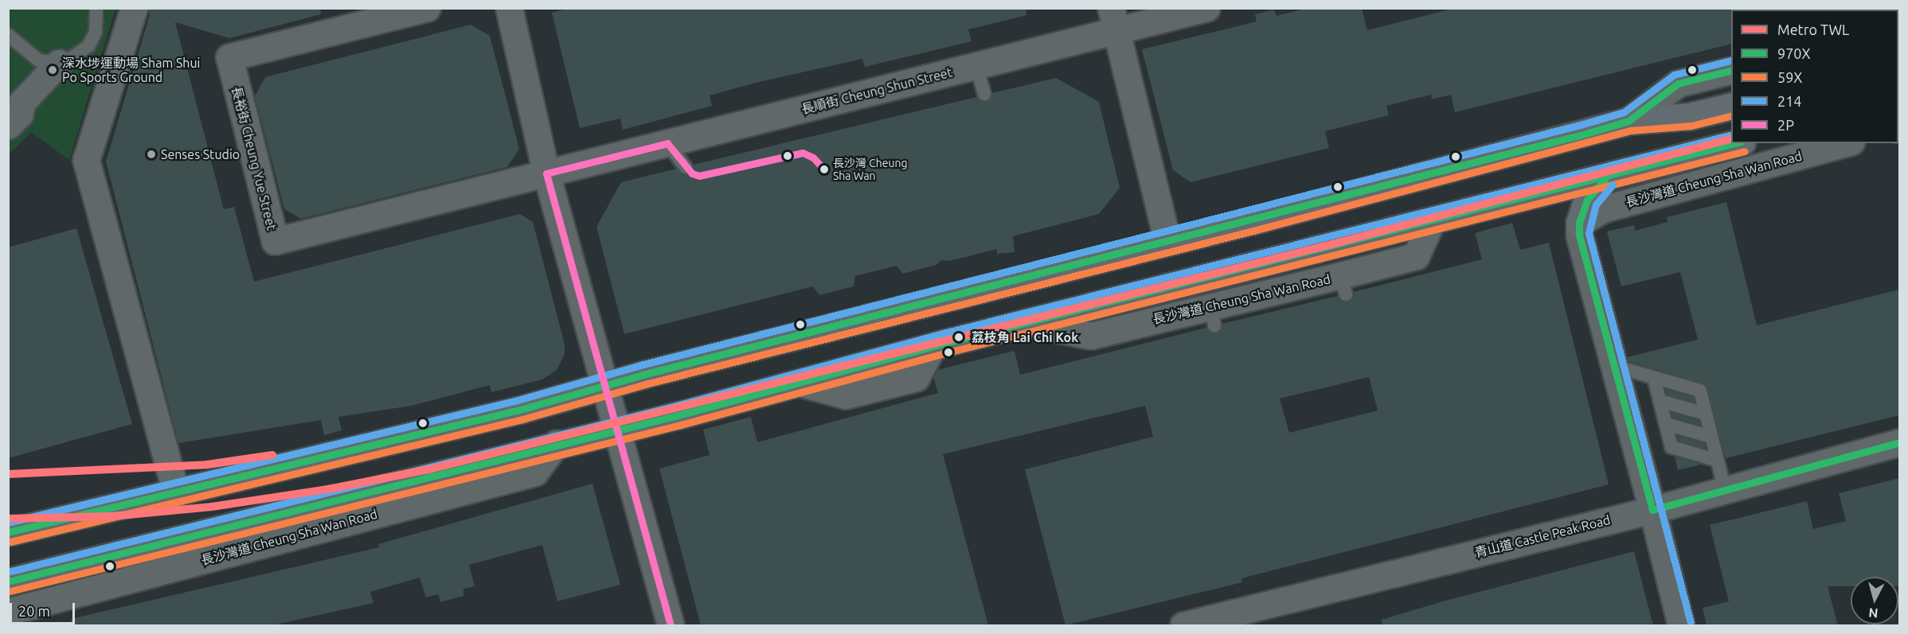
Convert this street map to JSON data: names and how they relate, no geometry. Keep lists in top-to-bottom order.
{
  "streets": {
    "main road": ["長沙灣道 Cheung Sha Wan Road"],
    "street": ["長順街 Cheung Shun Street", "長裕街 Cheung Yue Street", "青山道 Castle Peak Road"]
  },
  "crossings": [
    ["長順街 Cheung Shun Street", "長裕街 Cheung Yue Street"]
  ],
  "places": [
    "深水埗運動場 Sham Shui Po Sports Ground",
    "Senses Studio",
    "長沙灣 Cheung Sha Wan",
    "荔枝角 Lai Chi Kok"
  ],
  "lines": [
    "transit line 214",
    "transit line 970X",
    "transit line 59X",
    "metro line TWL",
    "transit line 2P"
  ],
  "legend": [
    "Metro TWL",
    "970X",
    "59X",
    "214",
    "2P"
  ],
  "scale_bar": "20 m",
  "north": "bottom"
}
